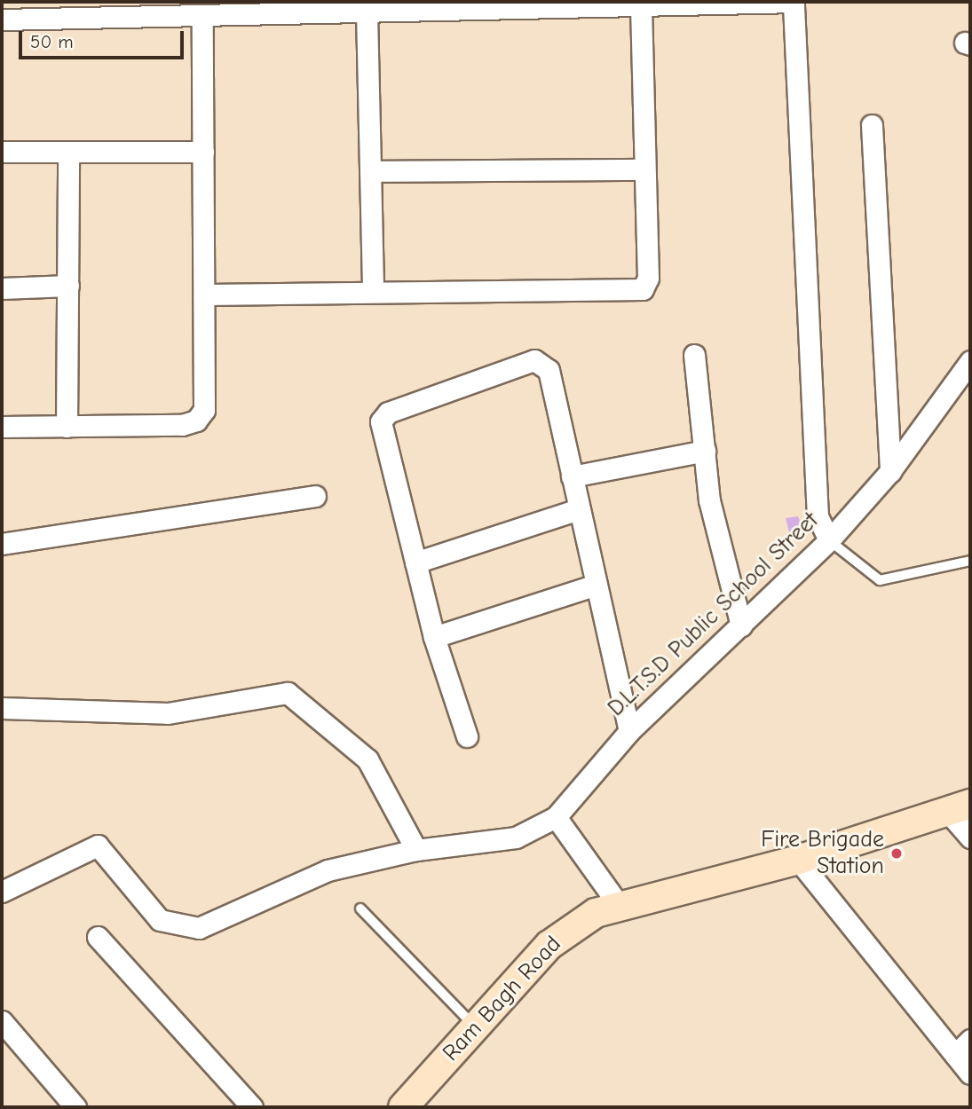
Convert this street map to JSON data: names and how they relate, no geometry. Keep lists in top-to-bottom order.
{
  "streets": {
    "street": ["D.L.T.S.D Public School Street", "Ram Bagh Road"]
  },
  "places": ["Fire Brigade Station"],
  "scale_bar": "50 m"
}
